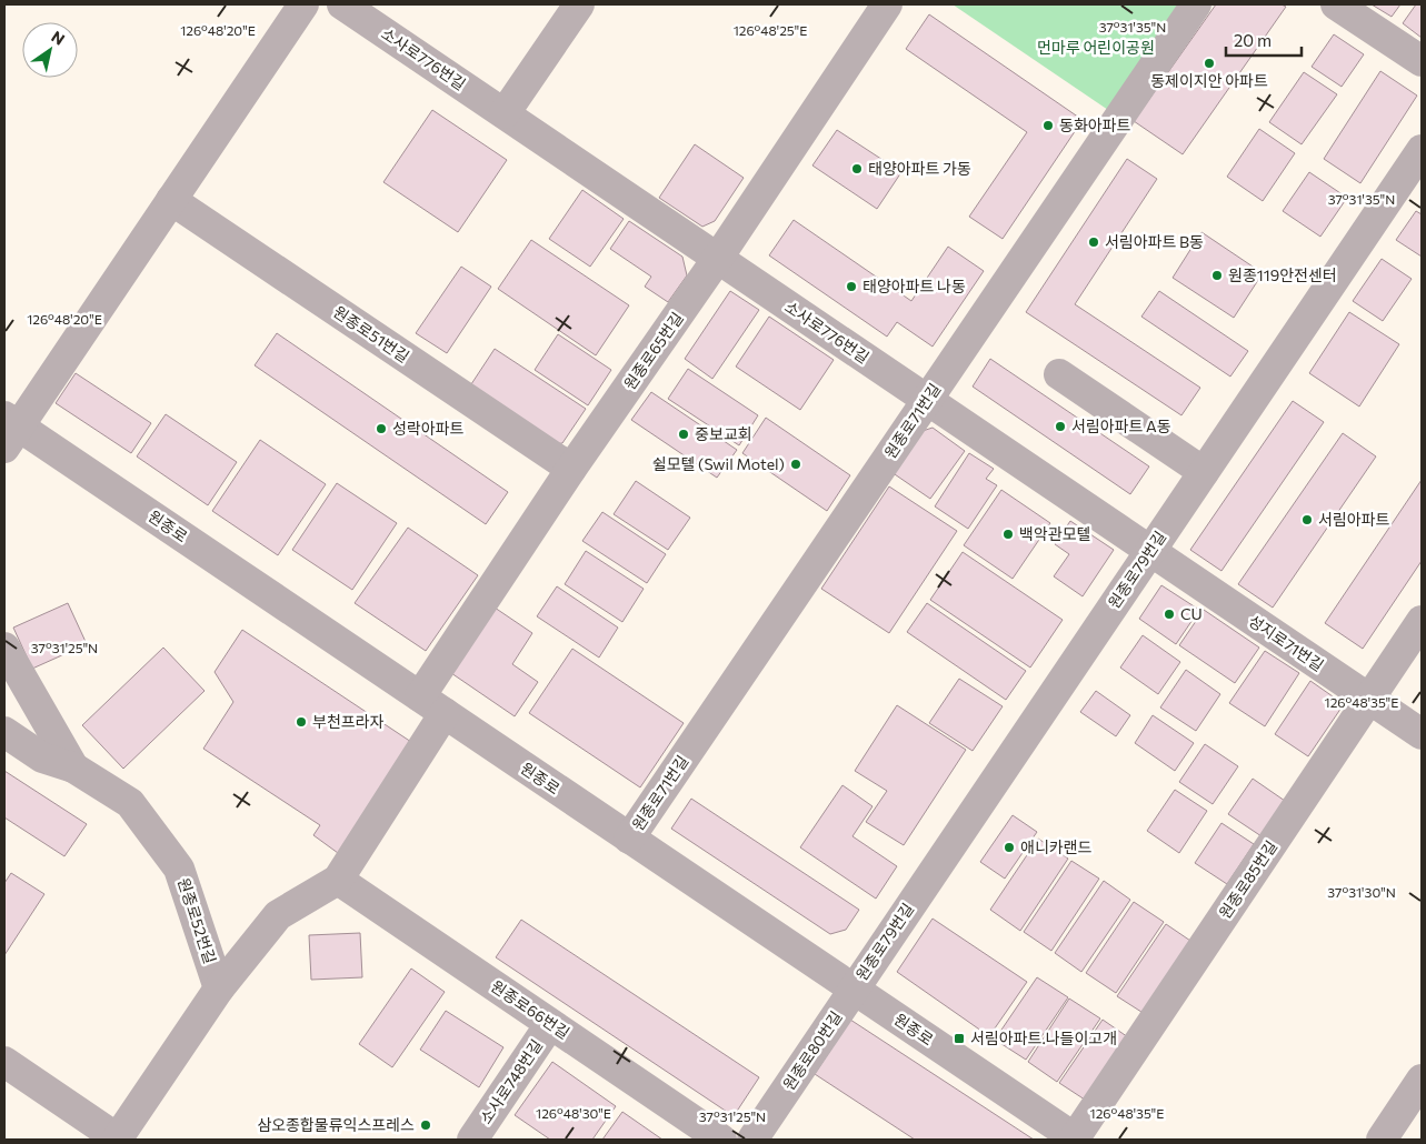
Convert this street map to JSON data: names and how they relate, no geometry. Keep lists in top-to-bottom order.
{
  "streets": {
    "street": [
      "소사로776번길",
      "원종로51번길",
      "원종로65번길",
      "원종로71번길",
      "원종로",
      "원종로79번길",
      "성지로71번길",
      "원종로85번길",
      "원종로52번길",
      "원종로66번길",
      "원종로80번길",
      "소사로748번길"
    ]
  },
  "crossings": [
    ["소사로776번길", "원종로65번길"],
    ["소사로776번길", "원종로71번길"],
    ["소사로776번길", "원종로79번길"],
    ["소사로776번길", "성지로71번길"],
    ["원종로51번길", "원종로65번길"],
    ["원종로65번길", "원종로"],
    ["원종로71번길", "원종로"],
    ["원종로", "원종로79번길"],
    ["원종로", "원종로85번길"],
    ["원종로", "원종로80번길"],
    ["원종로79번길", "성지로71번길"],
    ["원종로79번길", "원종로80번길"],
    ["성지로71번길", "원종로85번길"],
    ["원종로66번길", "소사로748번길"]
  ],
  "parks": ["먼마루 어린이공원"],
  "places": {
    "other": [
      "동제이지안 아파트",
      "동화아파트",
      "태양아파트 가동",
      "서림아파트 B동",
      "원종119안전센터",
      "태양아파트 나동",
      "서림아파트 A동",
      "성락아파트",
      "중보교회",
      "쉴모텔 (Swil Motel)",
      "서림아파트",
      "백악관모텔",
      "CU",
      "부천프라자",
      "애니카랜드",
      "삼오종합물류익스프레스"
    ],
    "transit": ["서림아파트.나들이고개"]
  },
  "scale_bar": "20 m",
  "north": "top right",
  "coordinates": [
    "37°31'35\"N",
    "126°48'20\"E",
    "126°48'25\"E",
    "37°31'25\"N",
    "126°48'35\"E",
    "37°31'30\"N",
    "126°48'30\"E"
  ]
}
